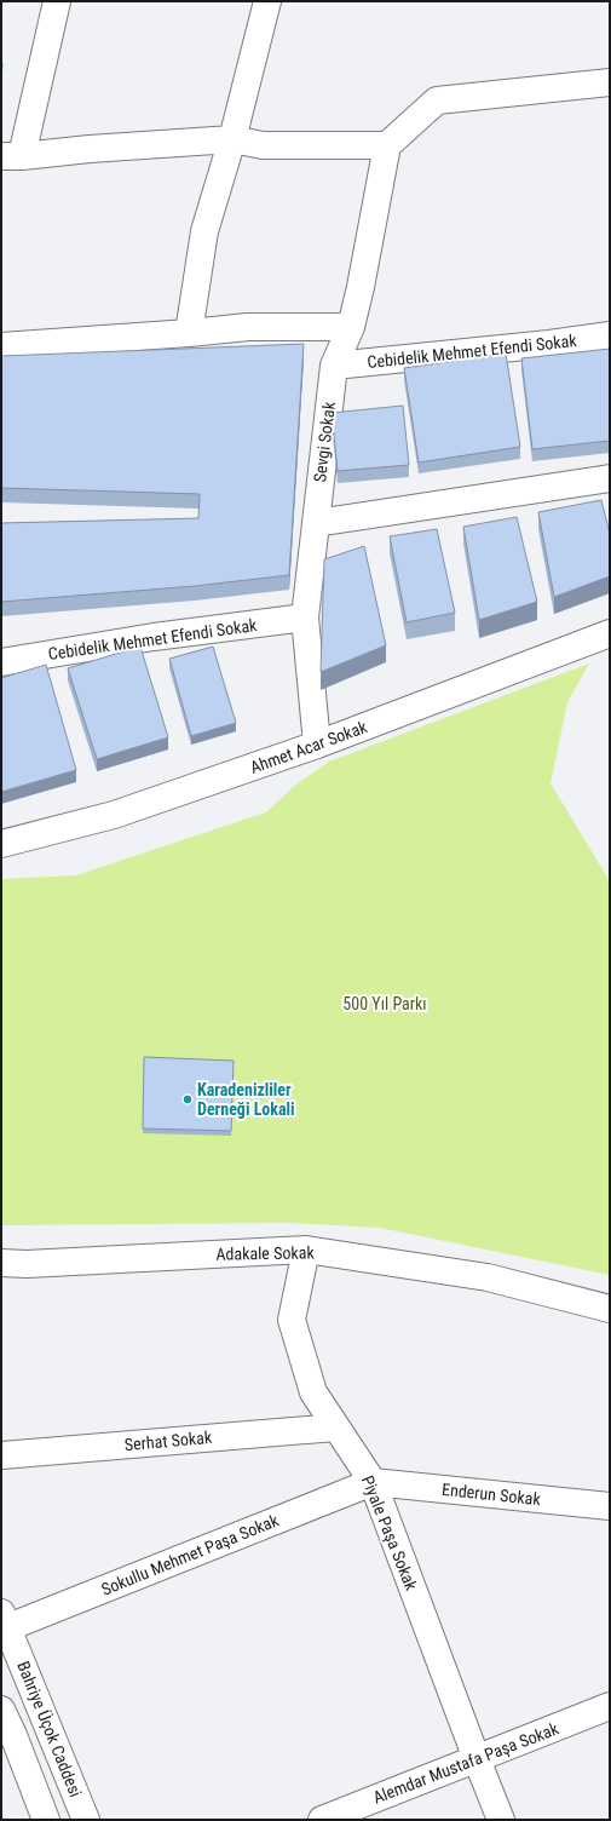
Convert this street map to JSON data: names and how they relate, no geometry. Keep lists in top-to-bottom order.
{
  "streets": {
    "street": [
      "Cebidelik Mehmet Efendi Sokak",
      "Sevgi Sokak",
      "Ahmet Acar Sokak",
      "Adakale Sokak",
      "Serhat Sokak",
      "Enderun Sokak",
      "Piyale Paşa Sokak",
      "Sokullu Mehmet Paşa Sokak",
      "Bahriye Üçok Caddesi",
      "Alemdar Mustafa Paşa Sokak"
    ]
  },
  "crossings": [
    ["Cebidelik Mehmet Efendi Sokak", "Sevgi Sokak"],
    ["Sevgi Sokak", "Ahmet Acar Sokak"],
    ["Adakale Sokak", "Piyale Paşa Sokak"],
    ["Serhat Sokak", "Piyale Paşa Sokak"],
    ["Enderun Sokak", "Piyale Paşa Sokak"],
    ["Enderun Sokak", "Sokullu Mehmet Paşa Sokak"],
    ["Piyale Paşa Sokak", "Sokullu Mehmet Paşa Sokak"],
    ["Piyale Paşa Sokak", "Alemdar Mustafa Paşa Sokak"],
    ["Sokullu Mehmet Paşa Sokak", "Bahriye Üçok Caddesi"]
  ],
  "parks": ["500 Yıl Parkı"],
  "places": ["Karadenizliler Derneği Lokali"]
}
